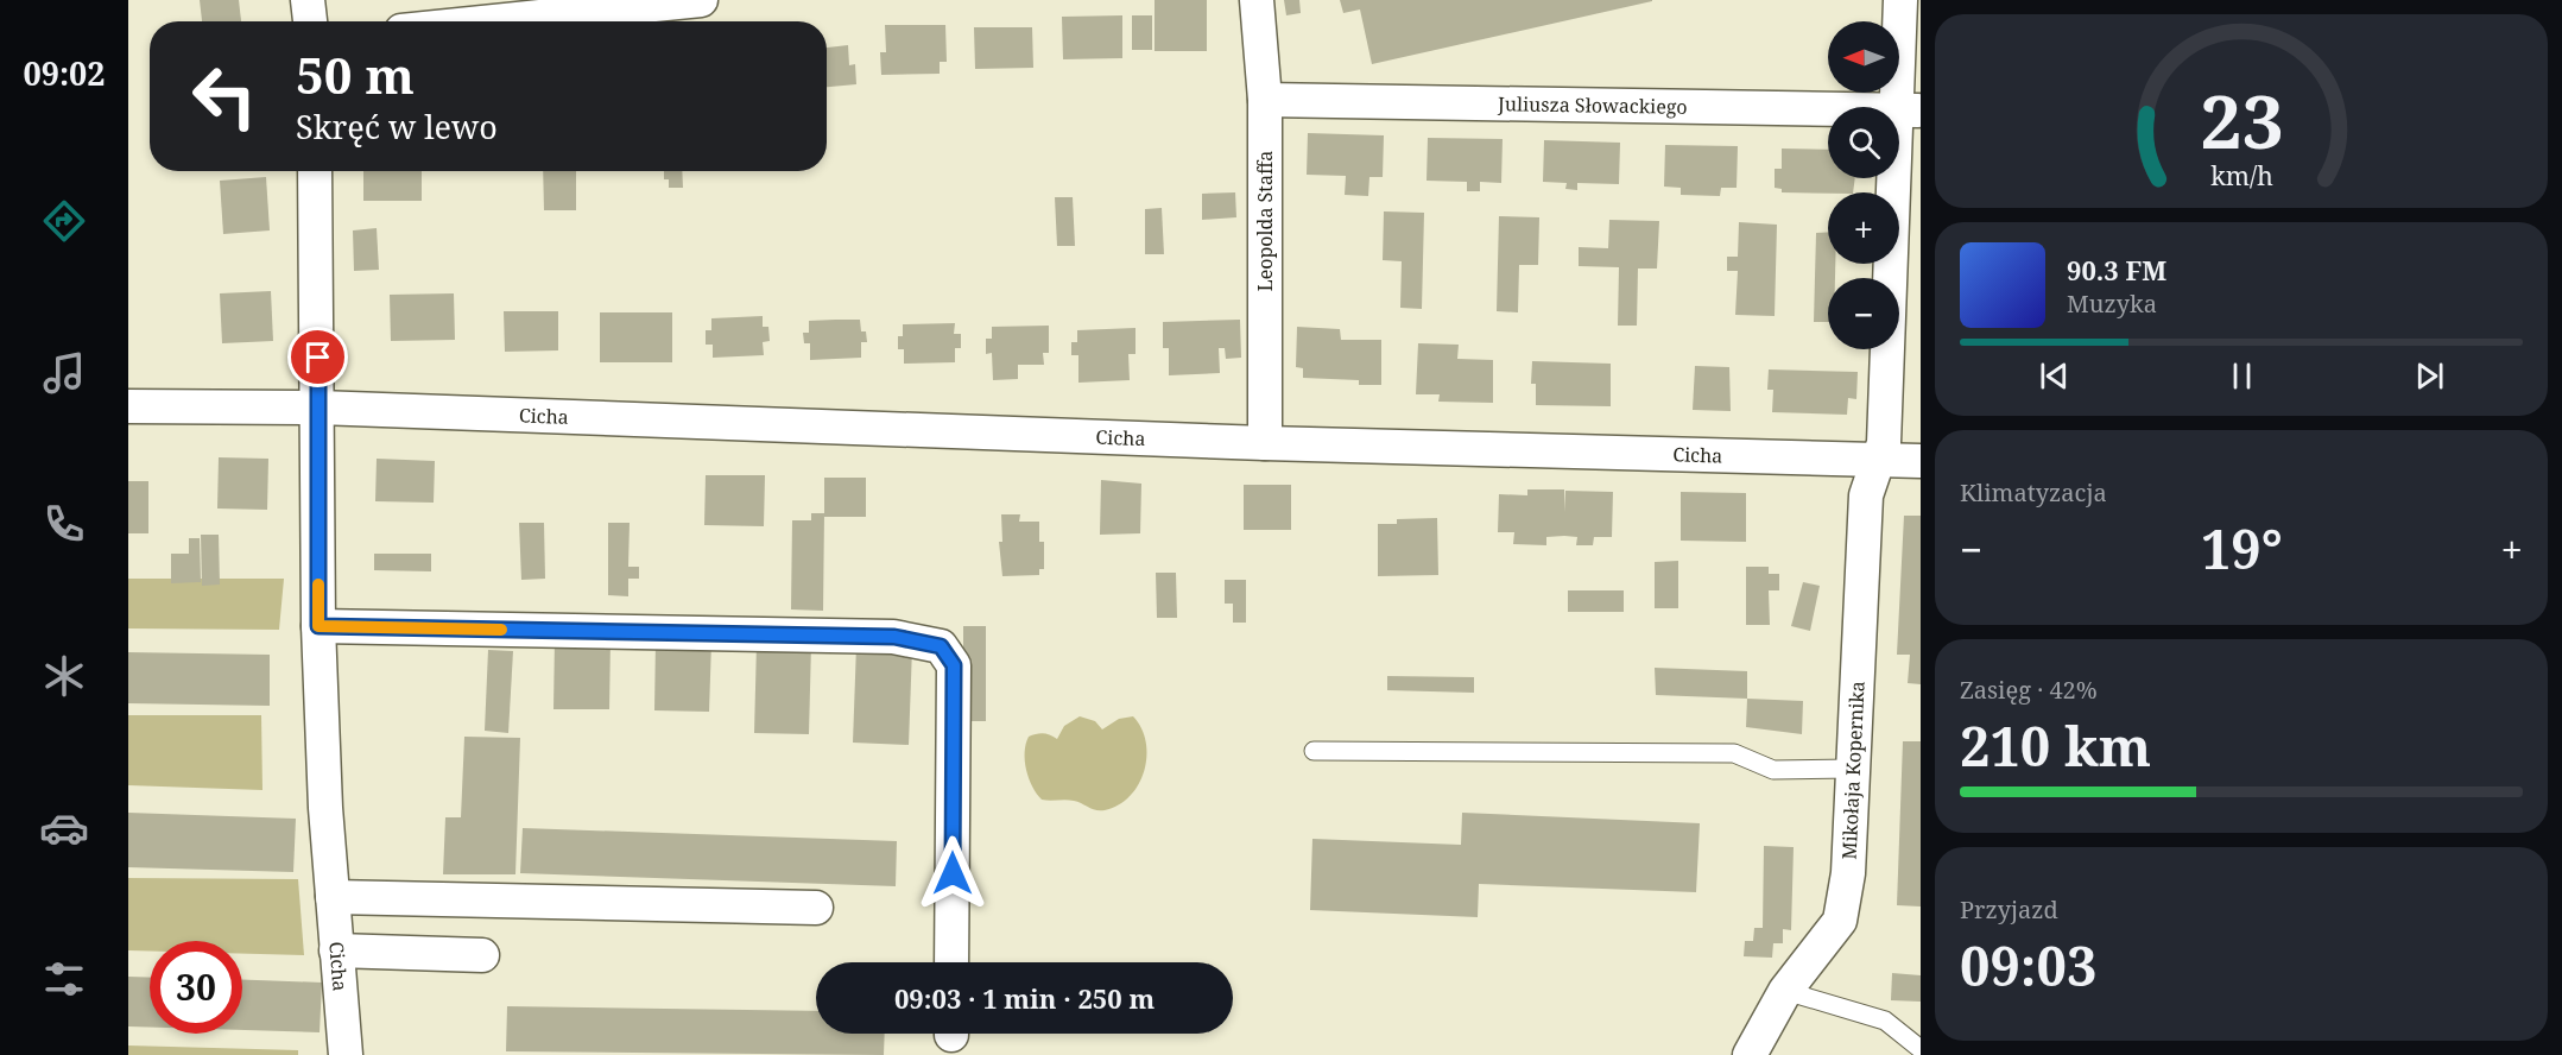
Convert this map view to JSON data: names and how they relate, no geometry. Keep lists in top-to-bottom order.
{
  "streets": {
    "street": [
      "Juliusza Słowackiego",
      "Leopolda Staffa",
      "Cicha",
      "Mikołaja Kopernika"
    ]
  },
  "crossings": [
    ["Juliusza Słowackiego", "Leopolda Staffa"],
    ["Juliusza Słowackiego", "Mikołaja Kopernika"],
    ["Leopolda Staffa", "Cicha"],
    ["Cicha", "Mikołaja Kopernika"]
  ],
  "north": "left",
  "page": {
    "tabs": "09:02",
    "map_buttons": ["+", "−"],
    "turn": ["50 m", "Skręć w lewo"],
    "song": ["90.3 FM", "Muzyka"],
    "tile": [
      "Klimatyzacja",
      ["Zasięg · 42%", "210 km"],
      ["Przyjazd", "09:03"]
    ],
    "heat": ["−", "19°", "+"],
    "limit": "30",
    "trip": "09:03 · 1 min · 250 m",
    "gauge": ["23", "km/h"]
  }
}
